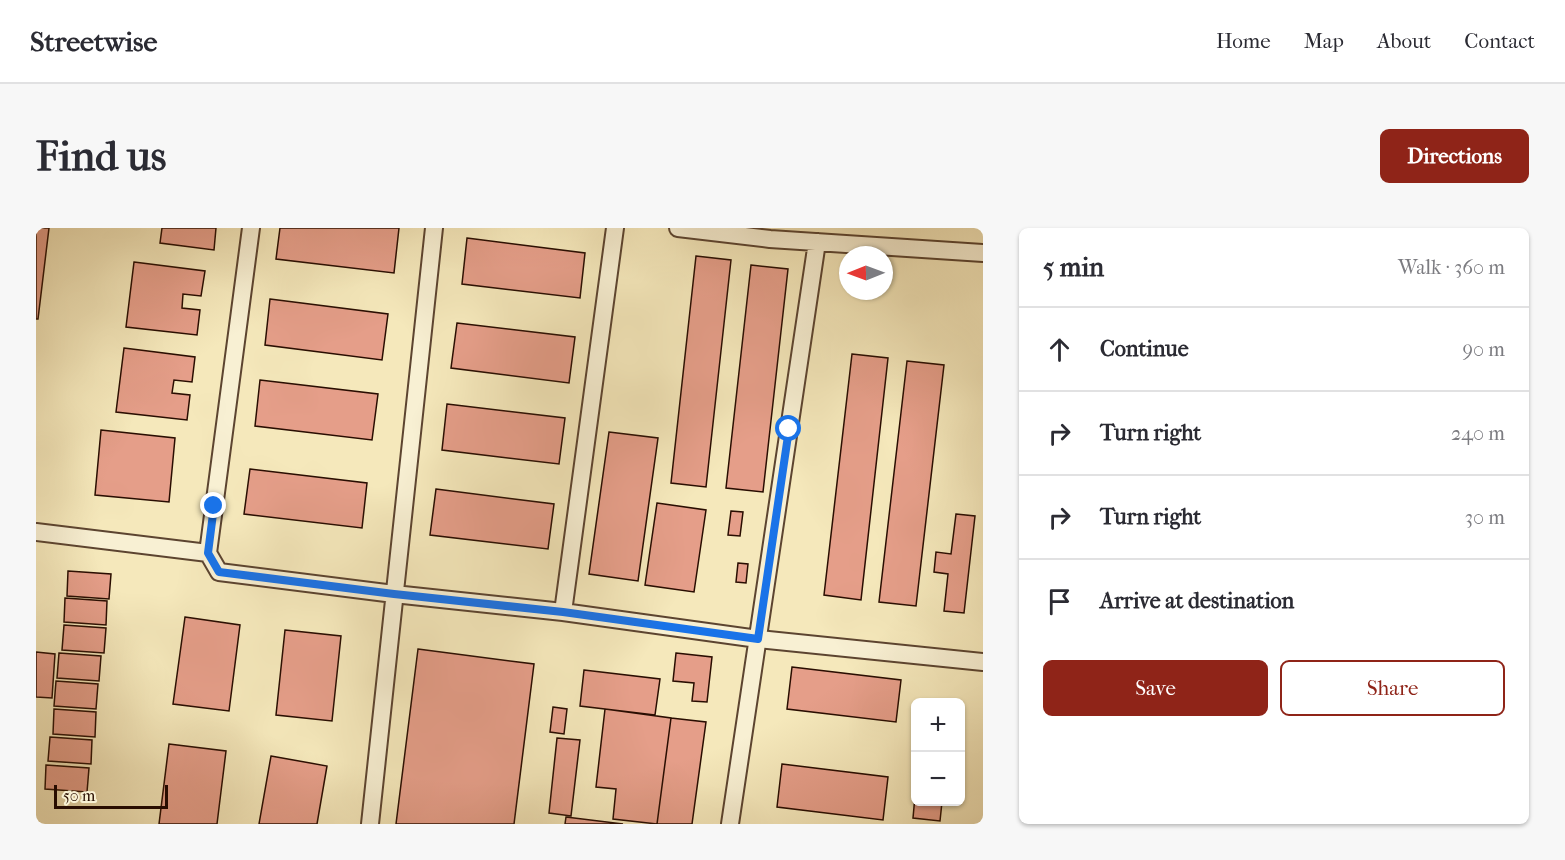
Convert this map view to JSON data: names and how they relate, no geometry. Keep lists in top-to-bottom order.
{
  "scale_bar": "50 m",
  "north": "left",
  "page": {
    "header": "Streetwise",
    "nav": [
      "Home",
      "Map",
      "About",
      "Contact"
    ],
    "buttons": [
      "Directions",
      ["Save", "Share"]
    ],
    "title": "Find us",
    "heading": ["5 min", "Walk · 360 m"],
    "list": [
      ["Continue", "90 m"],
      ["Turn right", "240 m"],
      ["Turn right", "30 m"],
      "Arrive at destination"
    ],
    "map_buttons": ["+", "−"],
    "scale": "50 m"
  }
}
